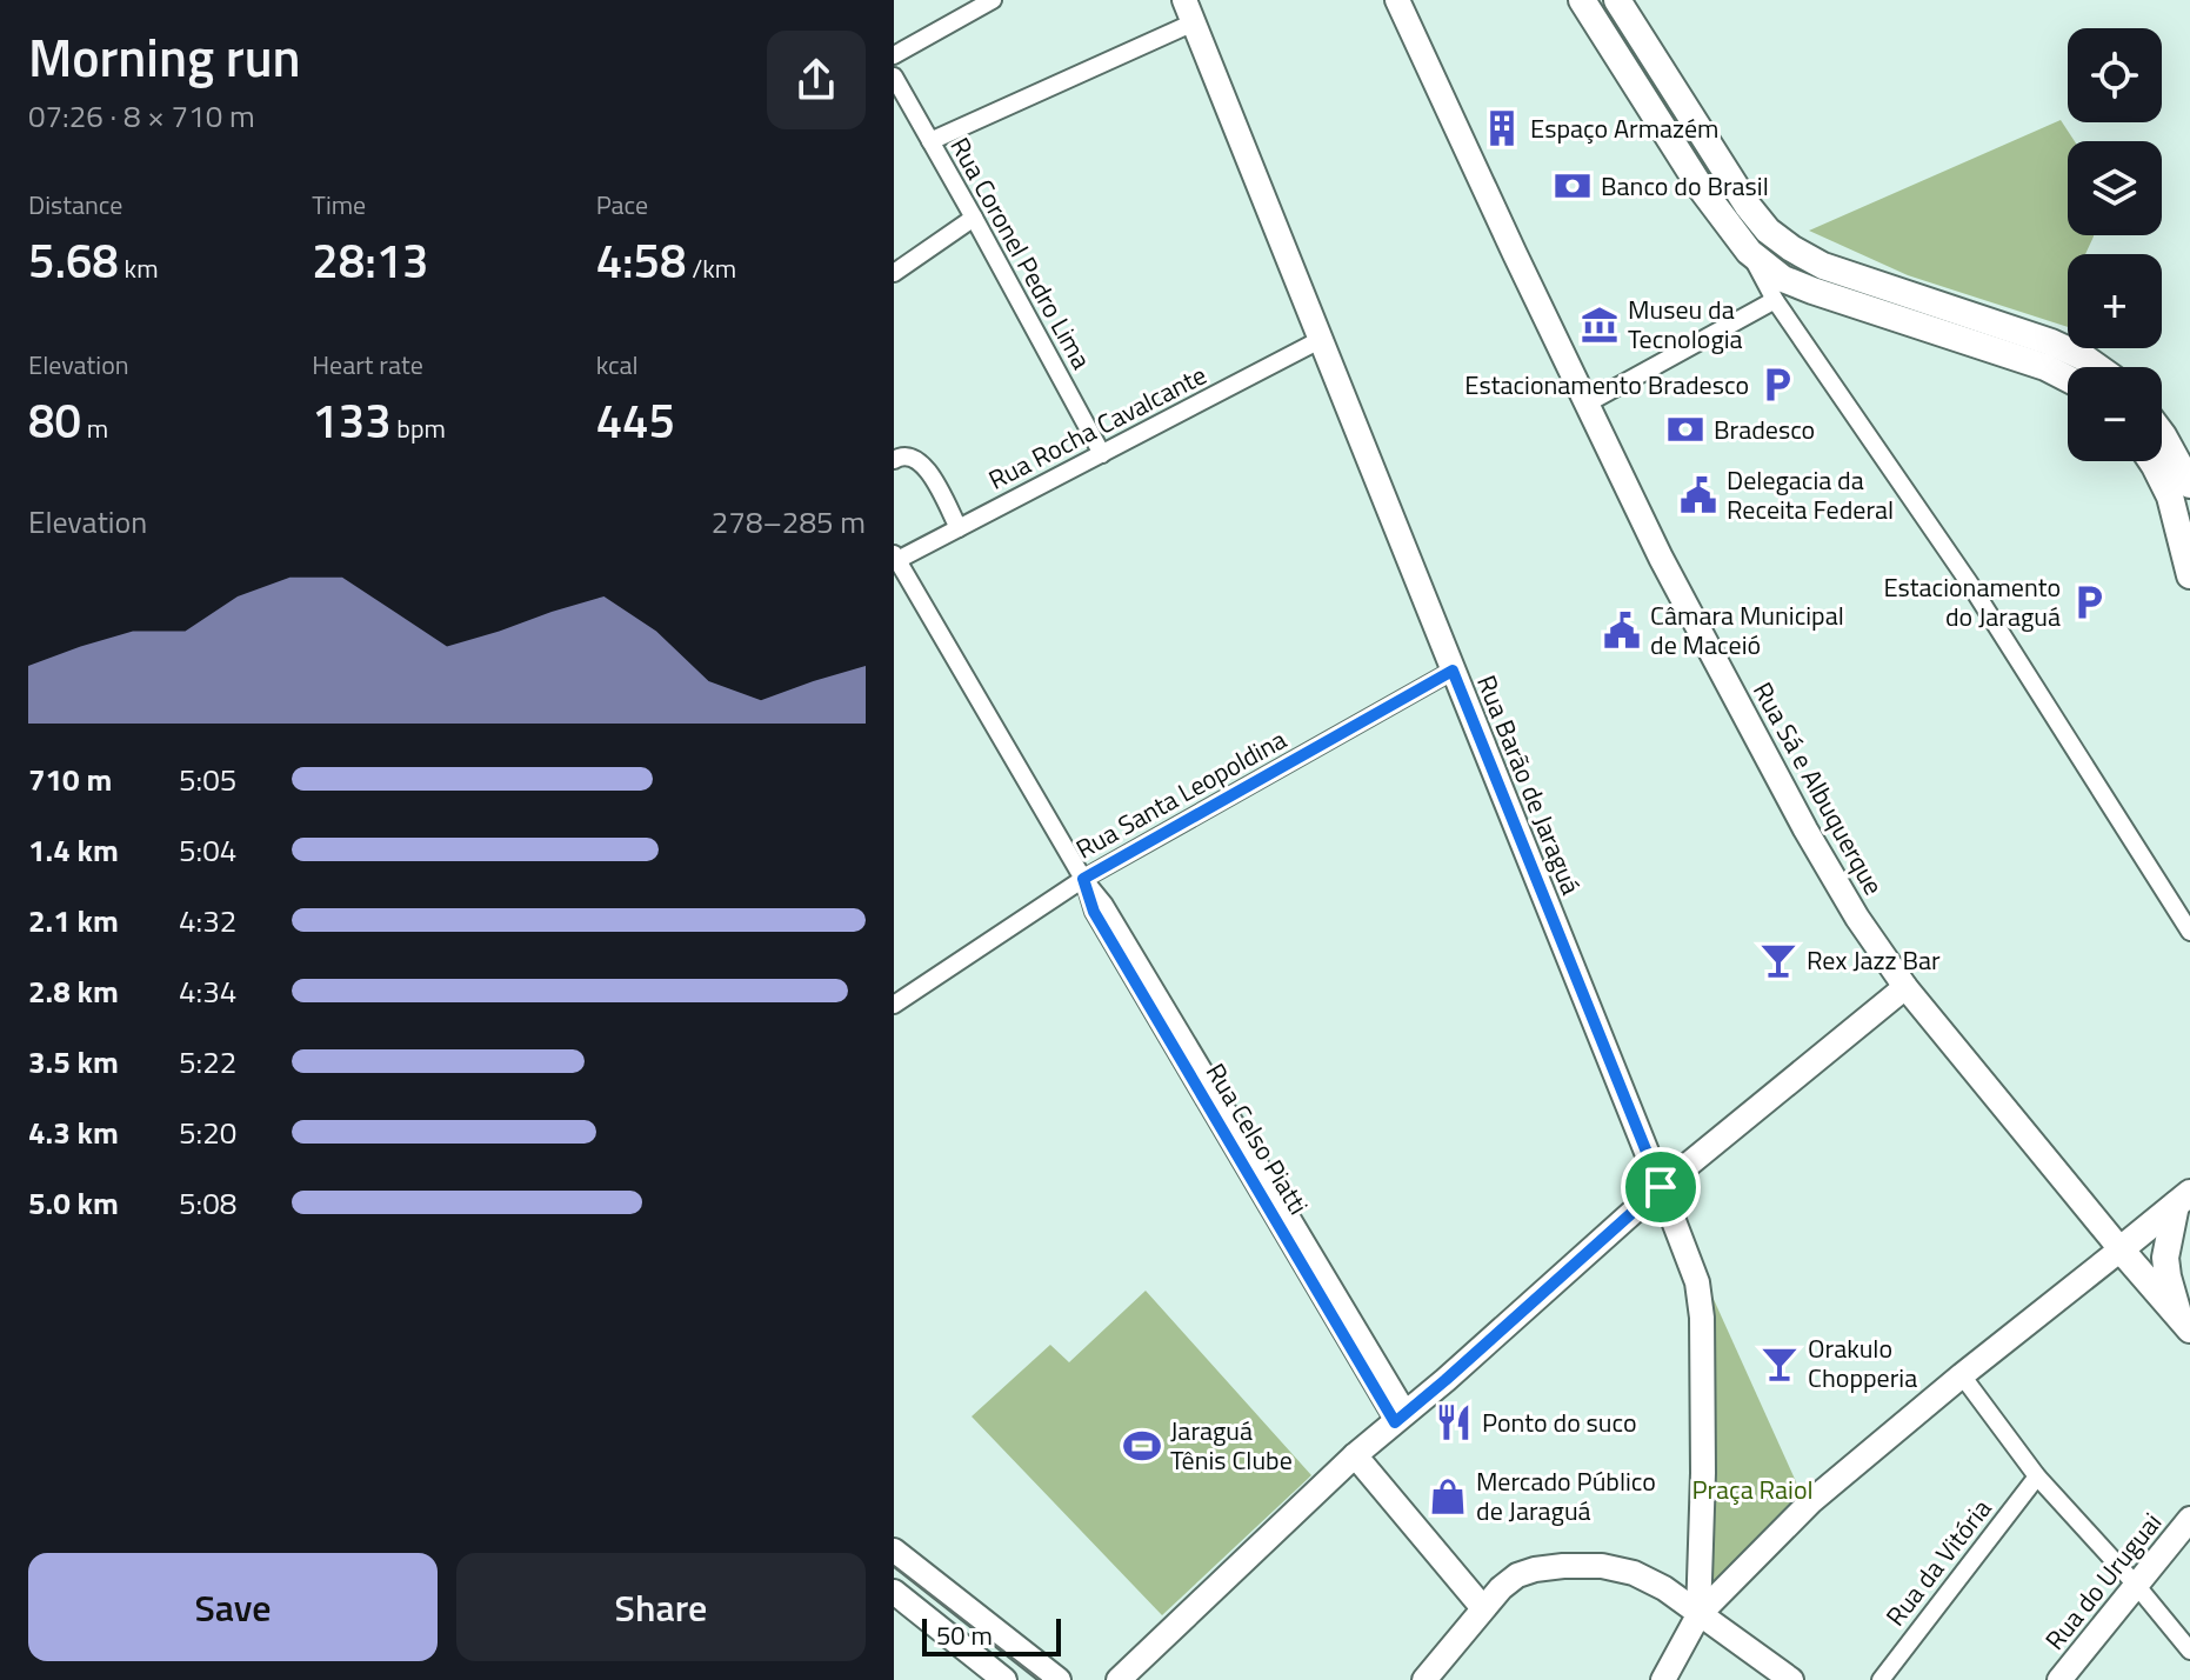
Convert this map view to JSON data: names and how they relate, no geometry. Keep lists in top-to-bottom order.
{
  "streets": {
    "street": [
      "Rua Coronel Pedro Lima",
      "Rua Rocha Cavalcante",
      "Rua Barão de Jaraguá",
      "Rua Sá e Albuquerque",
      "Rua Santa Leopoldina",
      "Rua Celso Piatti",
      "Rua da Vitória",
      "Rua do Uruguai"
    ]
  },
  "crossings": [
    ["Rua Coronel Pedro Lima", "Rua Rocha Cavalcante"],
    ["Rua Rocha Cavalcante", "Rua Barão de Jaraguá"],
    ["Rua Rocha Cavalcante", "Rua Celso Piatti"],
    ["Rua Barão de Jaraguá", "Rua Santa Leopoldina"],
    ["Rua Santa Leopoldina", "Rua Celso Piatti"]
  ],
  "parks": ["Praça Raiol"],
  "places": {
    "building": ["Espaço Armazém"],
    "bank": ["Banco do Brasil", "Bradesco"],
    "museum": ["Museu da Tecnologia"],
    "parking": ["Estacionamento Bradesco", "Estacionamento do Jaraguá"],
    "public building": ["Delegacia da Receita Federal", "Câmara Municipal de Maceió"],
    "bar": ["Rex Jazz Bar", "Orakulo Chopperia"],
    "restaurant": ["Ponto do suco"],
    "sports": ["Jaraguá Tênis Clube"],
    "shop": ["Mercado Público de Jaraguá"]
  },
  "scale_bar": "50 m",
  "page": {
    "heading": ["Morning run", "07:26 · 8 × 710 m"],
    "map_buttons": ["+", "−"],
    "stats": [
      ["Distance", "5.68 km"],
      ["Time", "28:13"],
      ["Pace", "4:58 /km"],
      ["Elevation", "80 m"],
      ["Heart rate", "133 bpm"],
      ["kcal", "445"]
    ],
    "chart": ["Elevation", "278–285 m"],
    "list": [
      {
        "name": "710 m",
        "note": "5:05"
      },
      {
        "name": "1.4 km",
        "note": "5:04"
      },
      {
        "name": "2.1 km",
        "note": "4:32"
      },
      {
        "name": "2.8 km",
        "note": "4:34"
      },
      {
        "name": "3.5 km",
        "note": "5:22"
      },
      {
        "name": "4.3 km",
        "note": "5:20"
      },
      {
        "name": "5.0 km",
        "note": "5:08"
      }
    ],
    "buttons": ["Save", "Share"],
    "scale": "50 m"
  }
}
